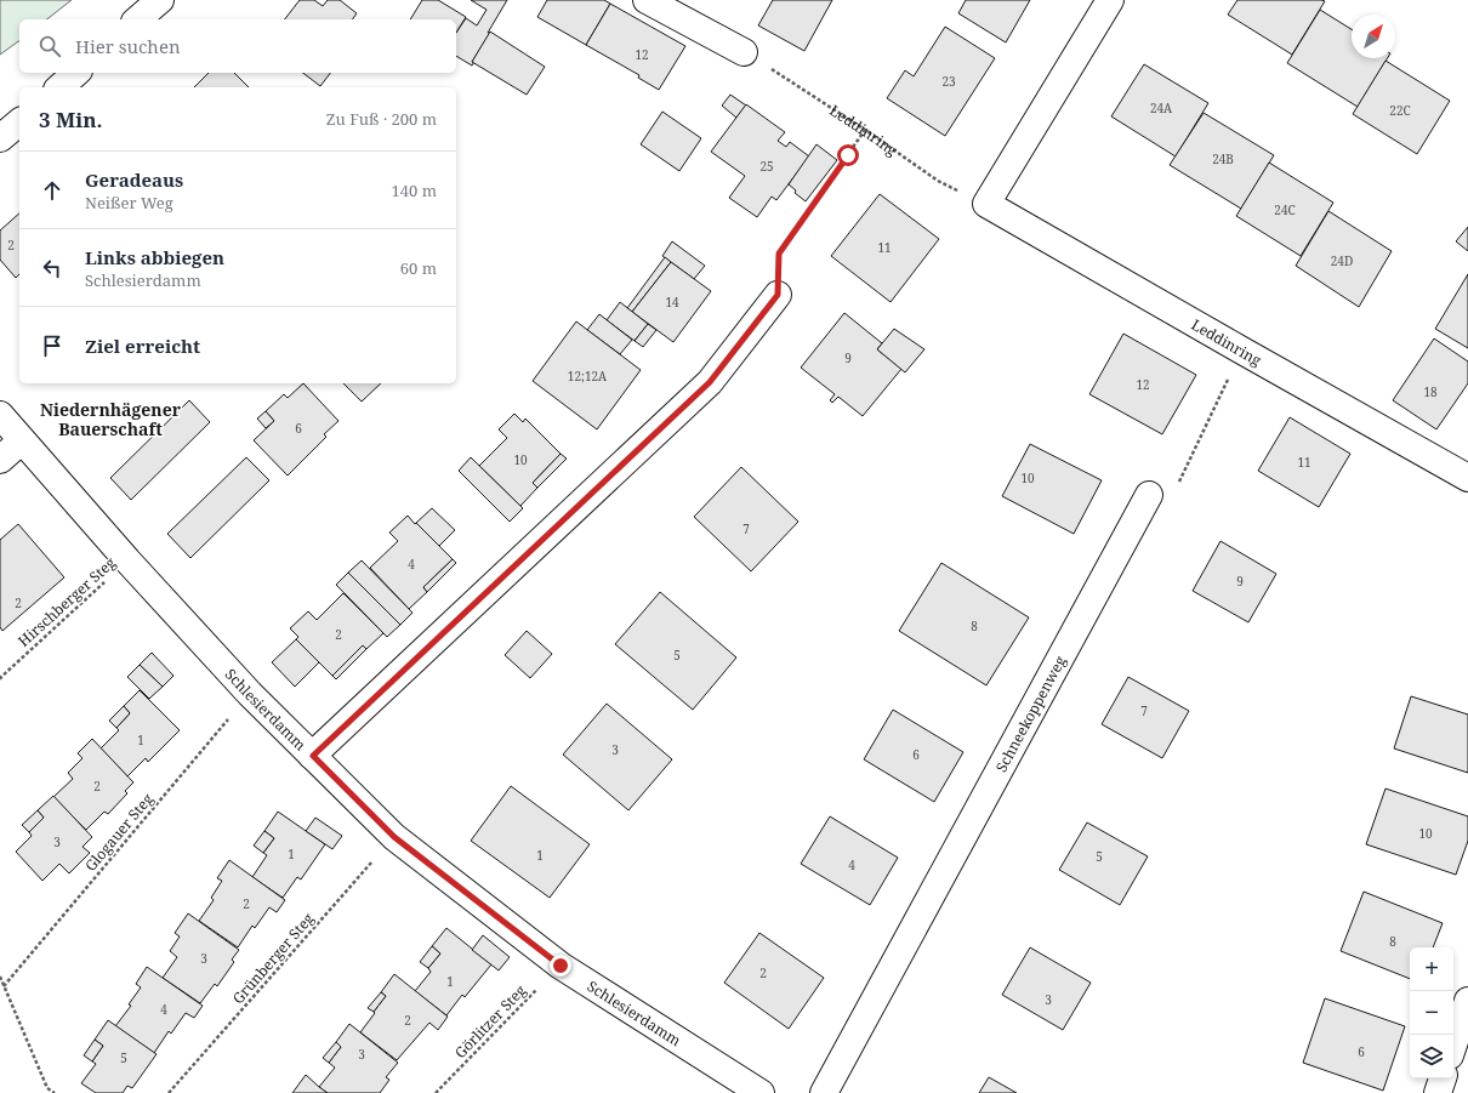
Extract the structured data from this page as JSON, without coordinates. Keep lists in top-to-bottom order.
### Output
{
  "streets": {
    "street": ["Leddinring", "Schlesierdamm", "Schneekoppenweg"],
    "path": [
      "Hirschberger Steg",
      "Glogauer Steg",
      "Grünberger Steg",
      "Görlitzer Steg"
    ]
  },
  "crossings": [
    ["Hirschberger Steg", "Schlesierdamm"],
    ["Schlesierdamm", "Glogauer Steg"],
    ["Schlesierdamm", "Grünberger Steg"],
    ["Schlesierdamm", "Görlitzer Steg"]
  ],
  "districts": ["Niedernhägener Bauerschaft"],
  "house_numbers": [
    "12",
    "23",
    "24A",
    "22C",
    "24B",
    "25",
    "24C",
    "2",
    "11",
    "24D",
    "14",
    "9",
    "12;12A",
    "12",
    "18",
    "6",
    "10",
    "11",
    "10",
    "7",
    "4",
    "9",
    "2",
    "8",
    "2",
    "5",
    "7",
    "1",
    "3",
    "6",
    "2",
    "10",
    "3",
    "1",
    "1",
    "5",
    "4",
    "2",
    "8",
    "3",
    "2",
    "1",
    "3",
    "4",
    "2",
    "6",
    "3",
    "5"
  ],
  "north": "top right",
  "page": {
    "search": "Hier suchen",
    "heading": ["3 Min.", "Zu Fuß · 200 m"],
    "list": [
      ["Geradeaus", "Neißer Weg", "140 m"],
      ["Links abbiegen", "Schlesierdamm", "60 m"],
      "Ziel erreicht"
    ],
    "map_buttons": ["+", "−"]
  }
}
